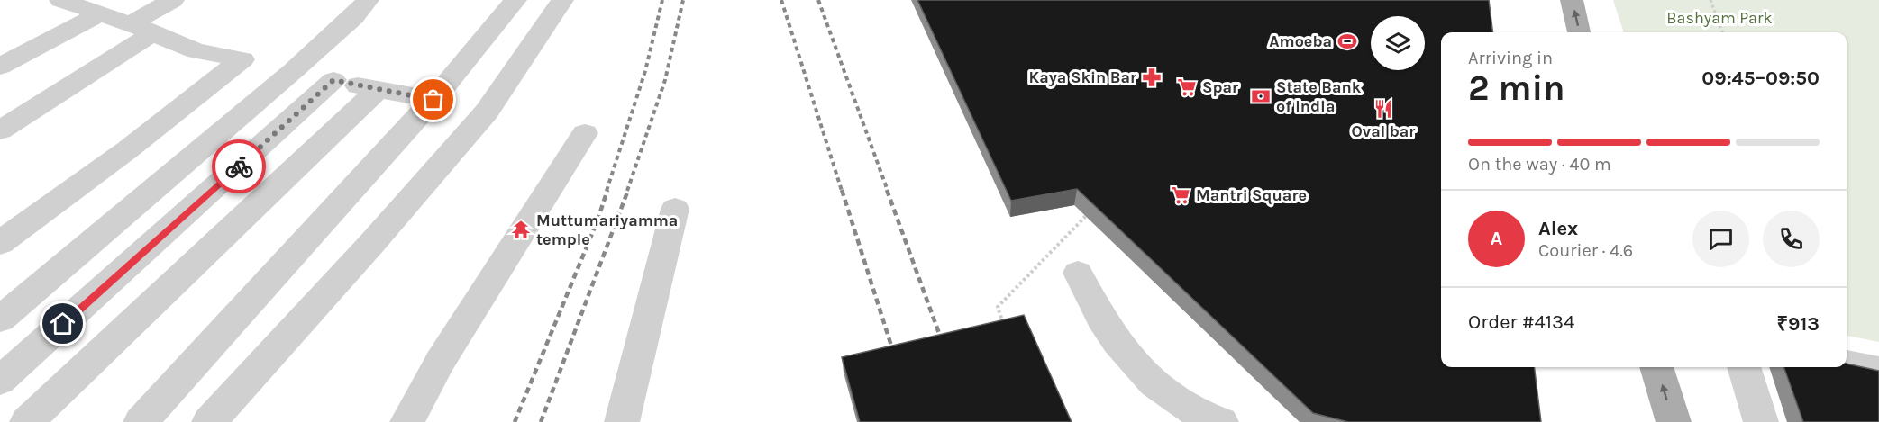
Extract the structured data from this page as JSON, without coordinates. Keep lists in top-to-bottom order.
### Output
{
  "parks": ["Bashyam Park"],
  "places": {
    "sports": ["Amoeba"],
    "pharmacy": ["Kaya Skin Bar"],
    "supermarket": ["Spar", "Mantri Square"],
    "bank": ["State Bank of India"],
    "restaurant": ["Oval bar"],
    "temple": ["Muttumariyamma temple"]
  },
  "page": {
    "heading": ["2 min", "Arriving in", "09:45–09:50"],
    "panel": [
      "Alex",
      "Courier · 4.6",
      "Order #4134",
      "₹913"
    ],
    "bar": "On the way · 40 m",
    "round": "A"
  }
}
